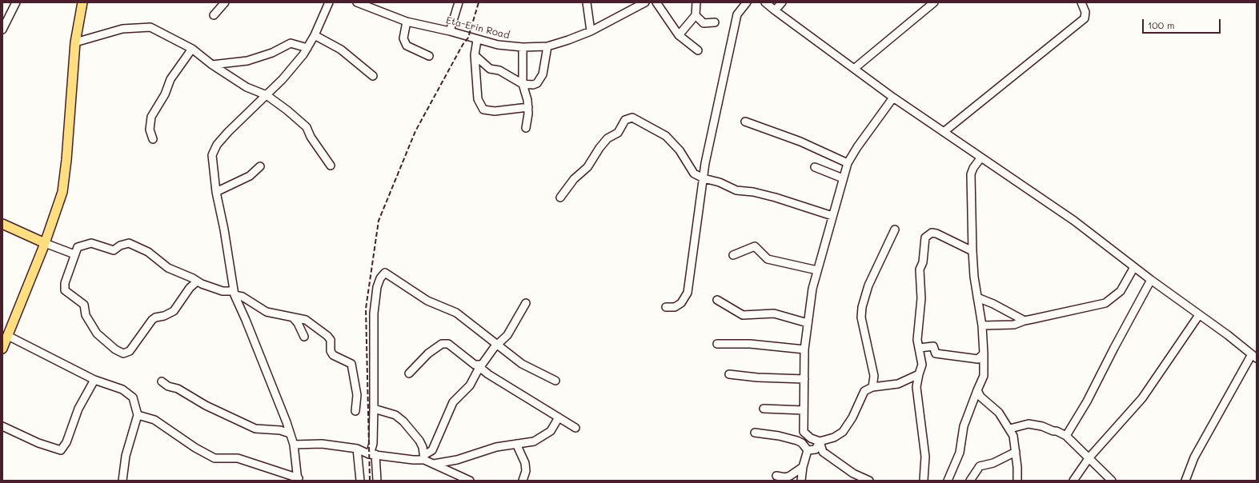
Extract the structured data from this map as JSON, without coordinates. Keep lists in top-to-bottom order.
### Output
{
  "streets": {
    "street": ["Eta-Erin Road"]
  },
  "scale_bar": "100 m"
}
